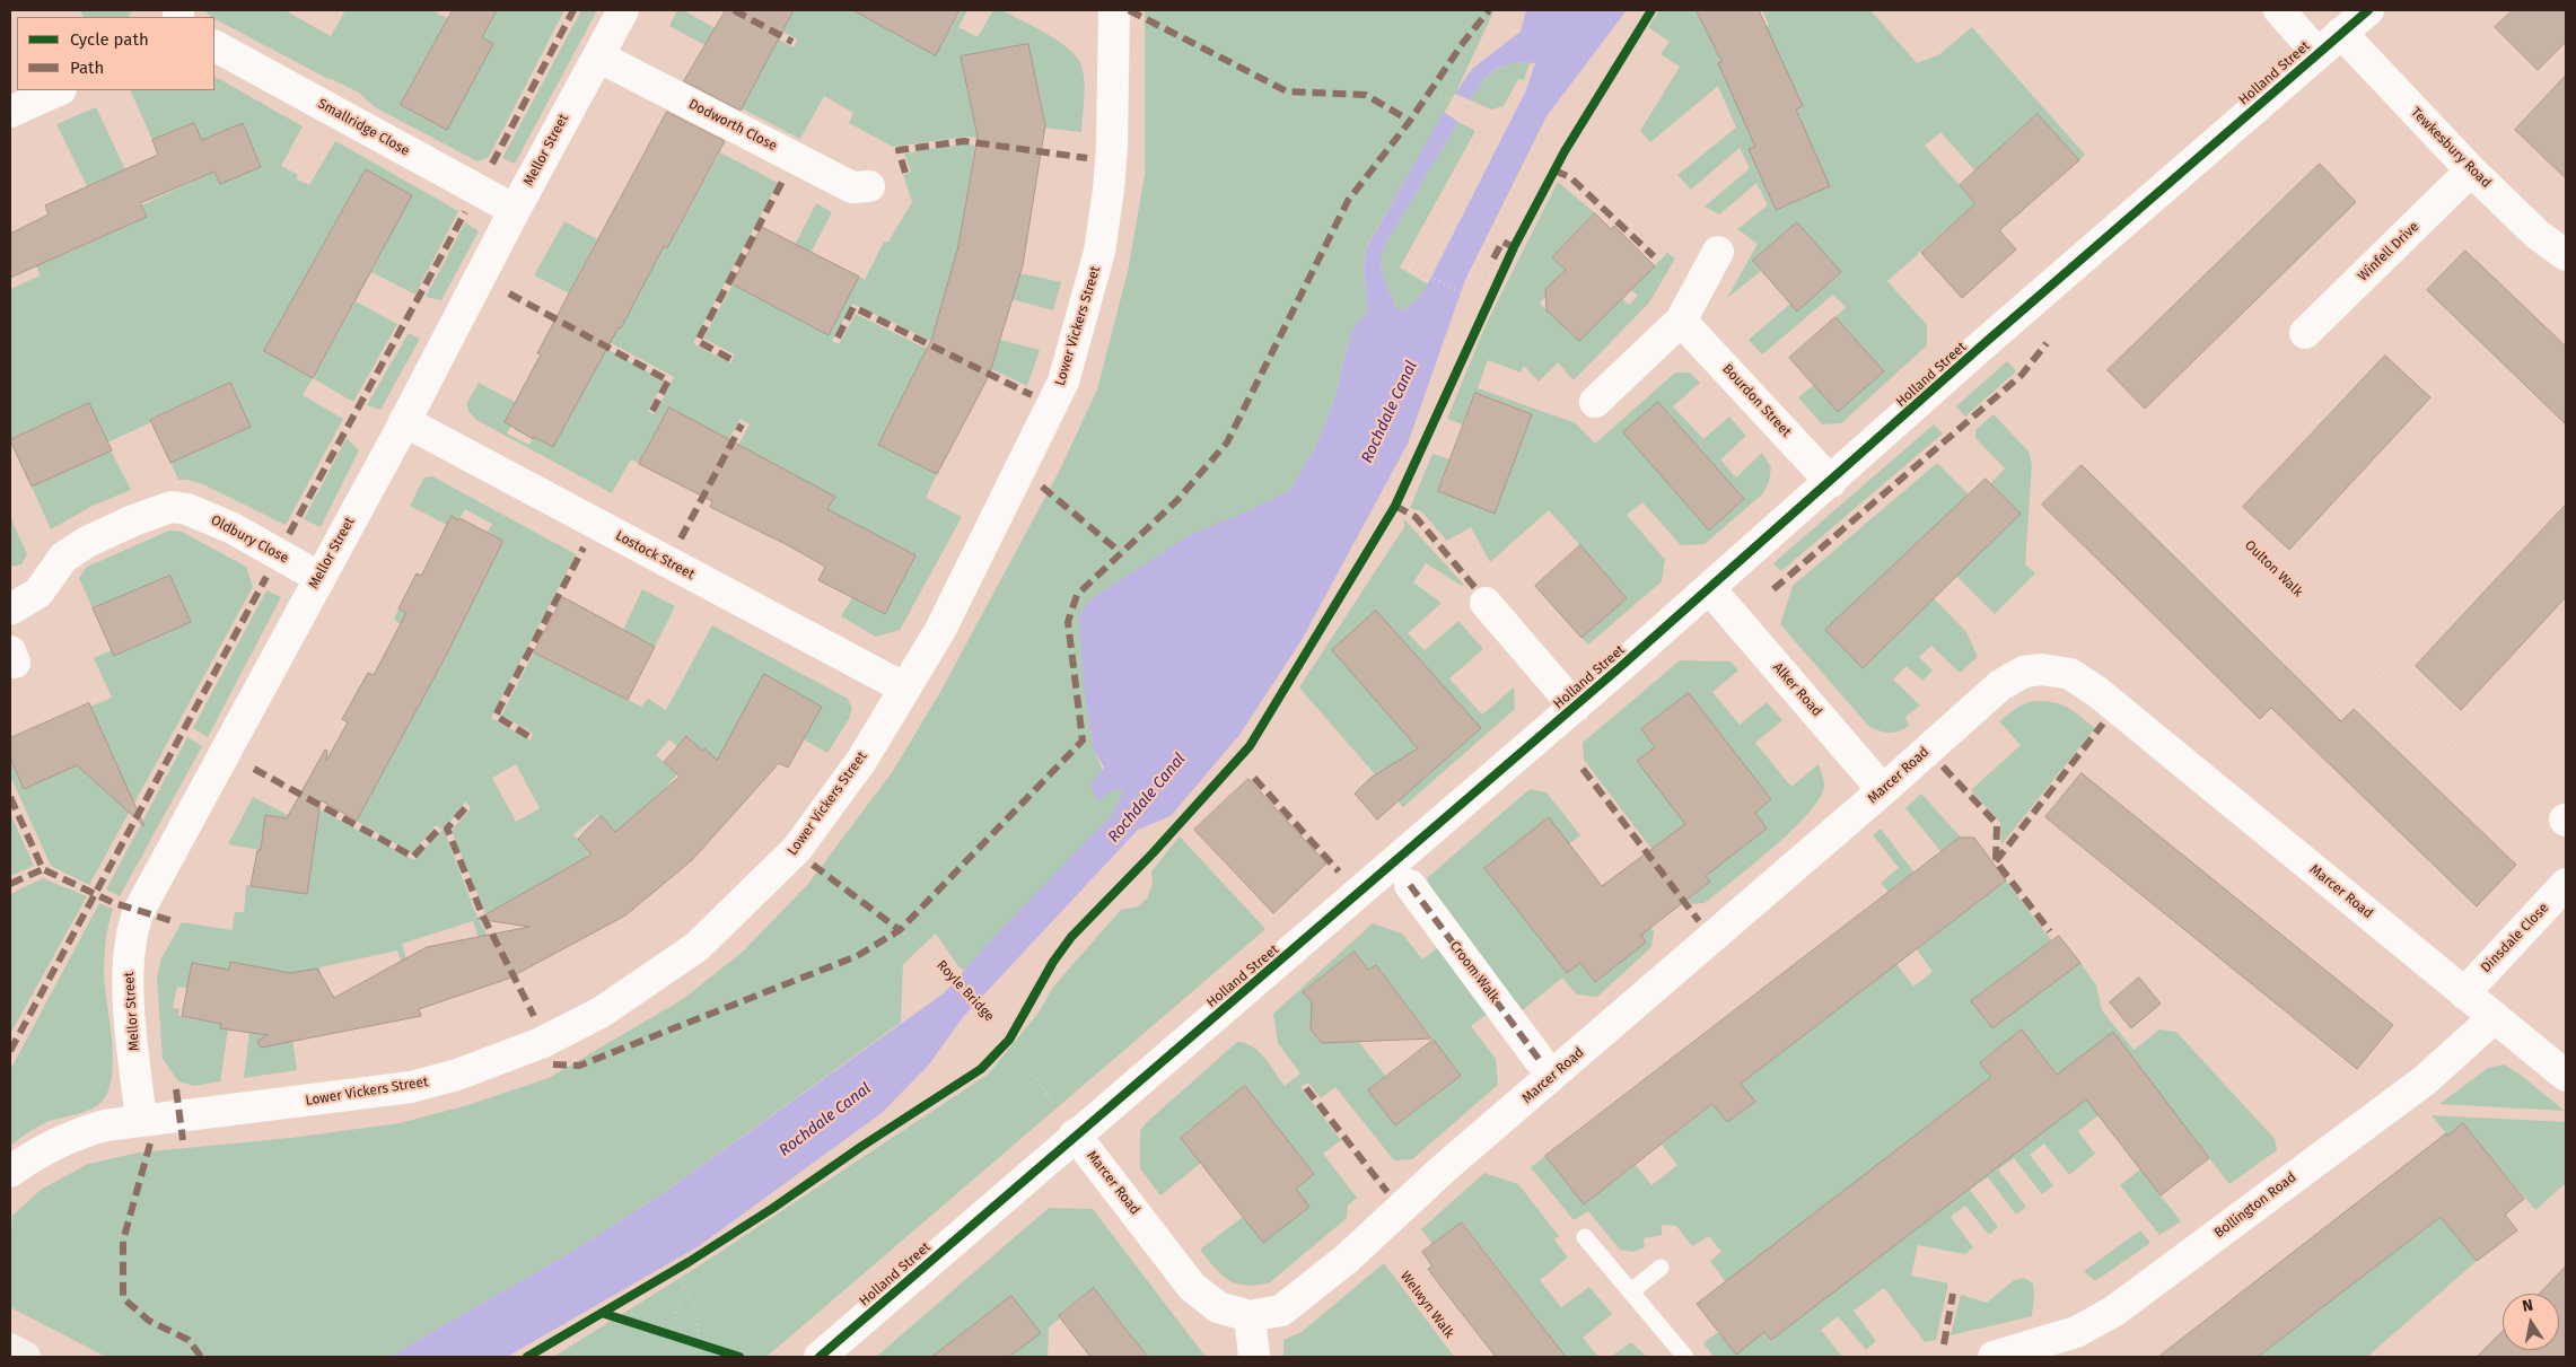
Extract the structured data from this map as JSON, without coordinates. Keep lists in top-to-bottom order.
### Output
{
  "streets": {
    "street": [
      "Holland Street",
      "Dodworth Close",
      "Smallridge Close",
      "Tewkesbury Road",
      "Mellor Street",
      "Winfell Drive",
      "Lower Vickers Street",
      "Bourdon Street",
      "Oldbury Close",
      "Lostock Street",
      "Alker Road",
      "Marcer Road",
      "Dinsdale Close",
      "Croom Walk",
      "Bollington Road"
    ],
    "path": ["Oulton Walk", "Royle Bridge", "Welwyn Walk"]
  },
  "crossings": [
    ["Holland Street", "Tewkesbury Road"],
    ["Holland Street", "Bourdon Street"],
    ["Holland Street", "Oulton Walk"],
    ["Holland Street", "Alker Road"],
    ["Holland Street", "Marcer Road"],
    ["Holland Street", "Royle Bridge"],
    ["Dodworth Close", "Mellor Street"],
    ["Smallridge Close", "Mellor Street"],
    ["Tewkesbury Road", "Winfell Drive"],
    ["Mellor Street", "Lower Vickers Street"],
    ["Mellor Street", "Oldbury Close"],
    ["Mellor Street", "Lostock Street"],
    ["Lower Vickers Street", "Lostock Street"],
    ["Alker Road", "Marcer Road"],
    ["Marcer Road", "Dinsdale Close"],
    ["Marcer Road", "Royle Bridge"],
    ["Marcer Road", "Bollington Road"]
  ],
  "water": ["Rochdale Canal"],
  "legend": ["Cycle path", "Path"],
  "north": "top"
}
